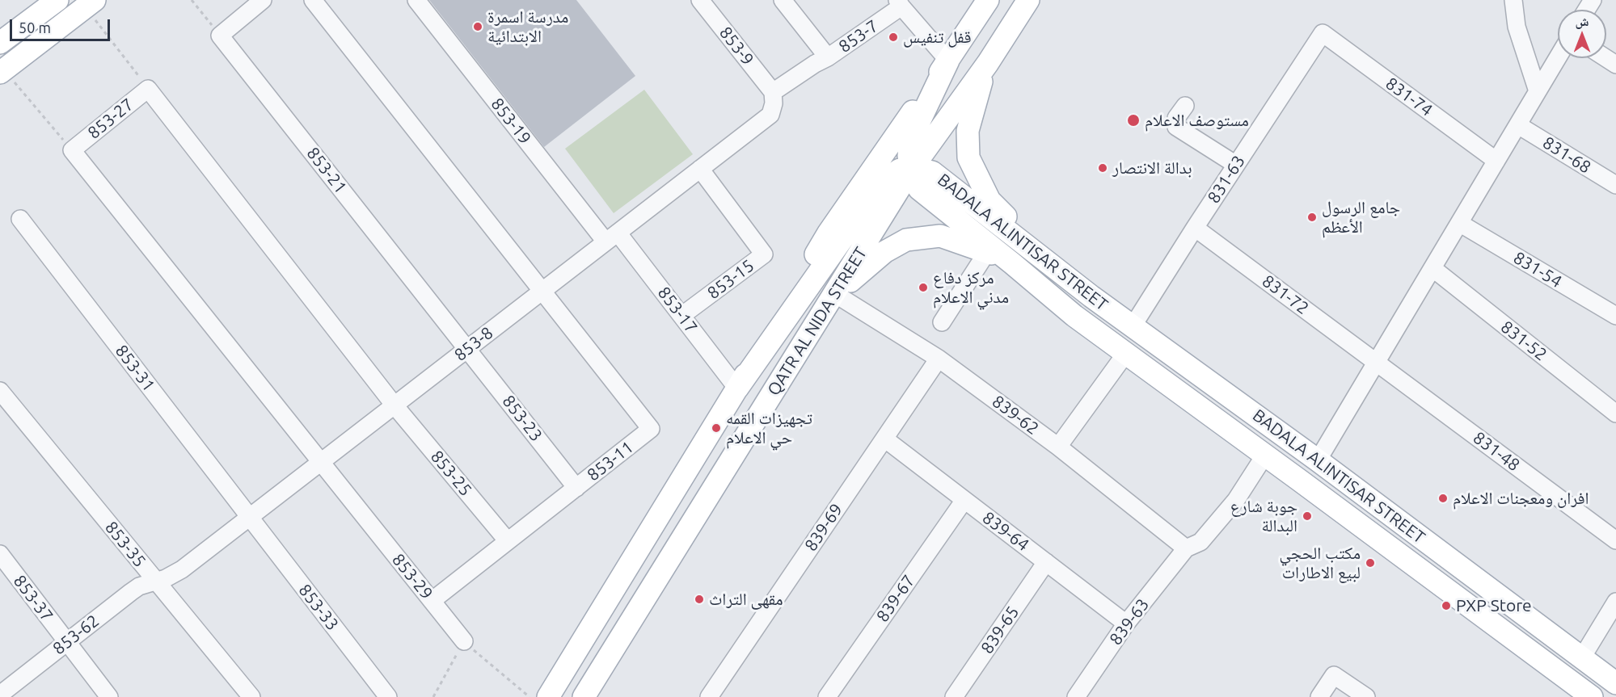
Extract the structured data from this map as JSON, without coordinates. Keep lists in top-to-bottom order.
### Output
{
  "streets": {
    "main road": ["BADALA ALINTISAR STREET", "QATR AL NIDA STREET"],
    "street": [
      "853-7",
      "853-9",
      "831-74",
      "853-27",
      "853-19",
      "831-68",
      "853-21",
      "831-63",
      "831-54",
      "853-15",
      "831-72",
      "853-17",
      "831-52",
      "853-8",
      "853-31",
      "839-62",
      "853-23",
      "831-48",
      "853-11",
      "853-25",
      "839-69",
      "839-64",
      "853-35",
      "853-29",
      "853-37",
      "839-67",
      "853-33",
      "839-63",
      "839-65",
      "853-62"
    ]
  },
  "crossings": [
    ["853-7", "QATR AL NIDA STREET"],
    ["853-9", "853-8"],
    ["831-74", "831-63"],
    ["853-27", "853-8"],
    ["853-27", "853-25"],
    ["853-27", "853-29"],
    ["853-19", "853-17"],
    ["853-19", "853-8"],
    ["853-21", "853-8"],
    ["853-21", "853-23"],
    ["831-63", "BADALA ALINTISAR STREET"],
    ["831-63", "831-72"],
    ["BADALA ALINTISAR STREET", "QATR AL NIDA STREET"],
    ["BADALA ALINTISAR STREET", "839-63"],
    ["853-15", "853-17"],
    ["853-15", "853-8"],
    ["831-72", "831-48"],
    ["853-17", "QATR AL NIDA STREET"],
    ["853-17", "853-8"],
    ["QATR AL NIDA STREET", "839-62"],
    ["853-8", "853-31"],
    ["853-8", "853-23"],
    ["853-8", "853-11"],
    ["853-8", "853-25"],
    ["853-8", "853-35"],
    ["853-8", "853-29"],
    ["853-8", "853-33"],
    ["853-8", "853-62"],
    ["853-31", "853-33"],
    ["839-62", "839-69"],
    ["839-62", "839-63"],
    ["853-23", "853-11"],
    ["853-11", "853-25"],
    ["853-11", "853-29"],
    ["839-69", "839-64"],
    ["839-64", "839-67"],
    ["839-64", "839-63"],
    ["839-64", "839-65"],
    ["853-35", "853-62"],
    ["853-37", "853-62"]
  ],
  "places": [
    "مدرسة اسمرة الابتدائية",
    "قفل تنفيس",
    "مستوصف الاعلام",
    "بدالة الانتصار",
    "جامع الرسول الأعظم",
    "مركز دفاع مدني الاعلام",
    "تجهيزات القمه حي الاعلام",
    "افران ومعجنات الاعلام",
    "جوبة شارع البدالة",
    "مكتب الحجي لبيع الاطارات",
    "مقهى التراث",
    "PXP Store"
  ],
  "scale_bar": "50 m",
  "north": "top"
}
